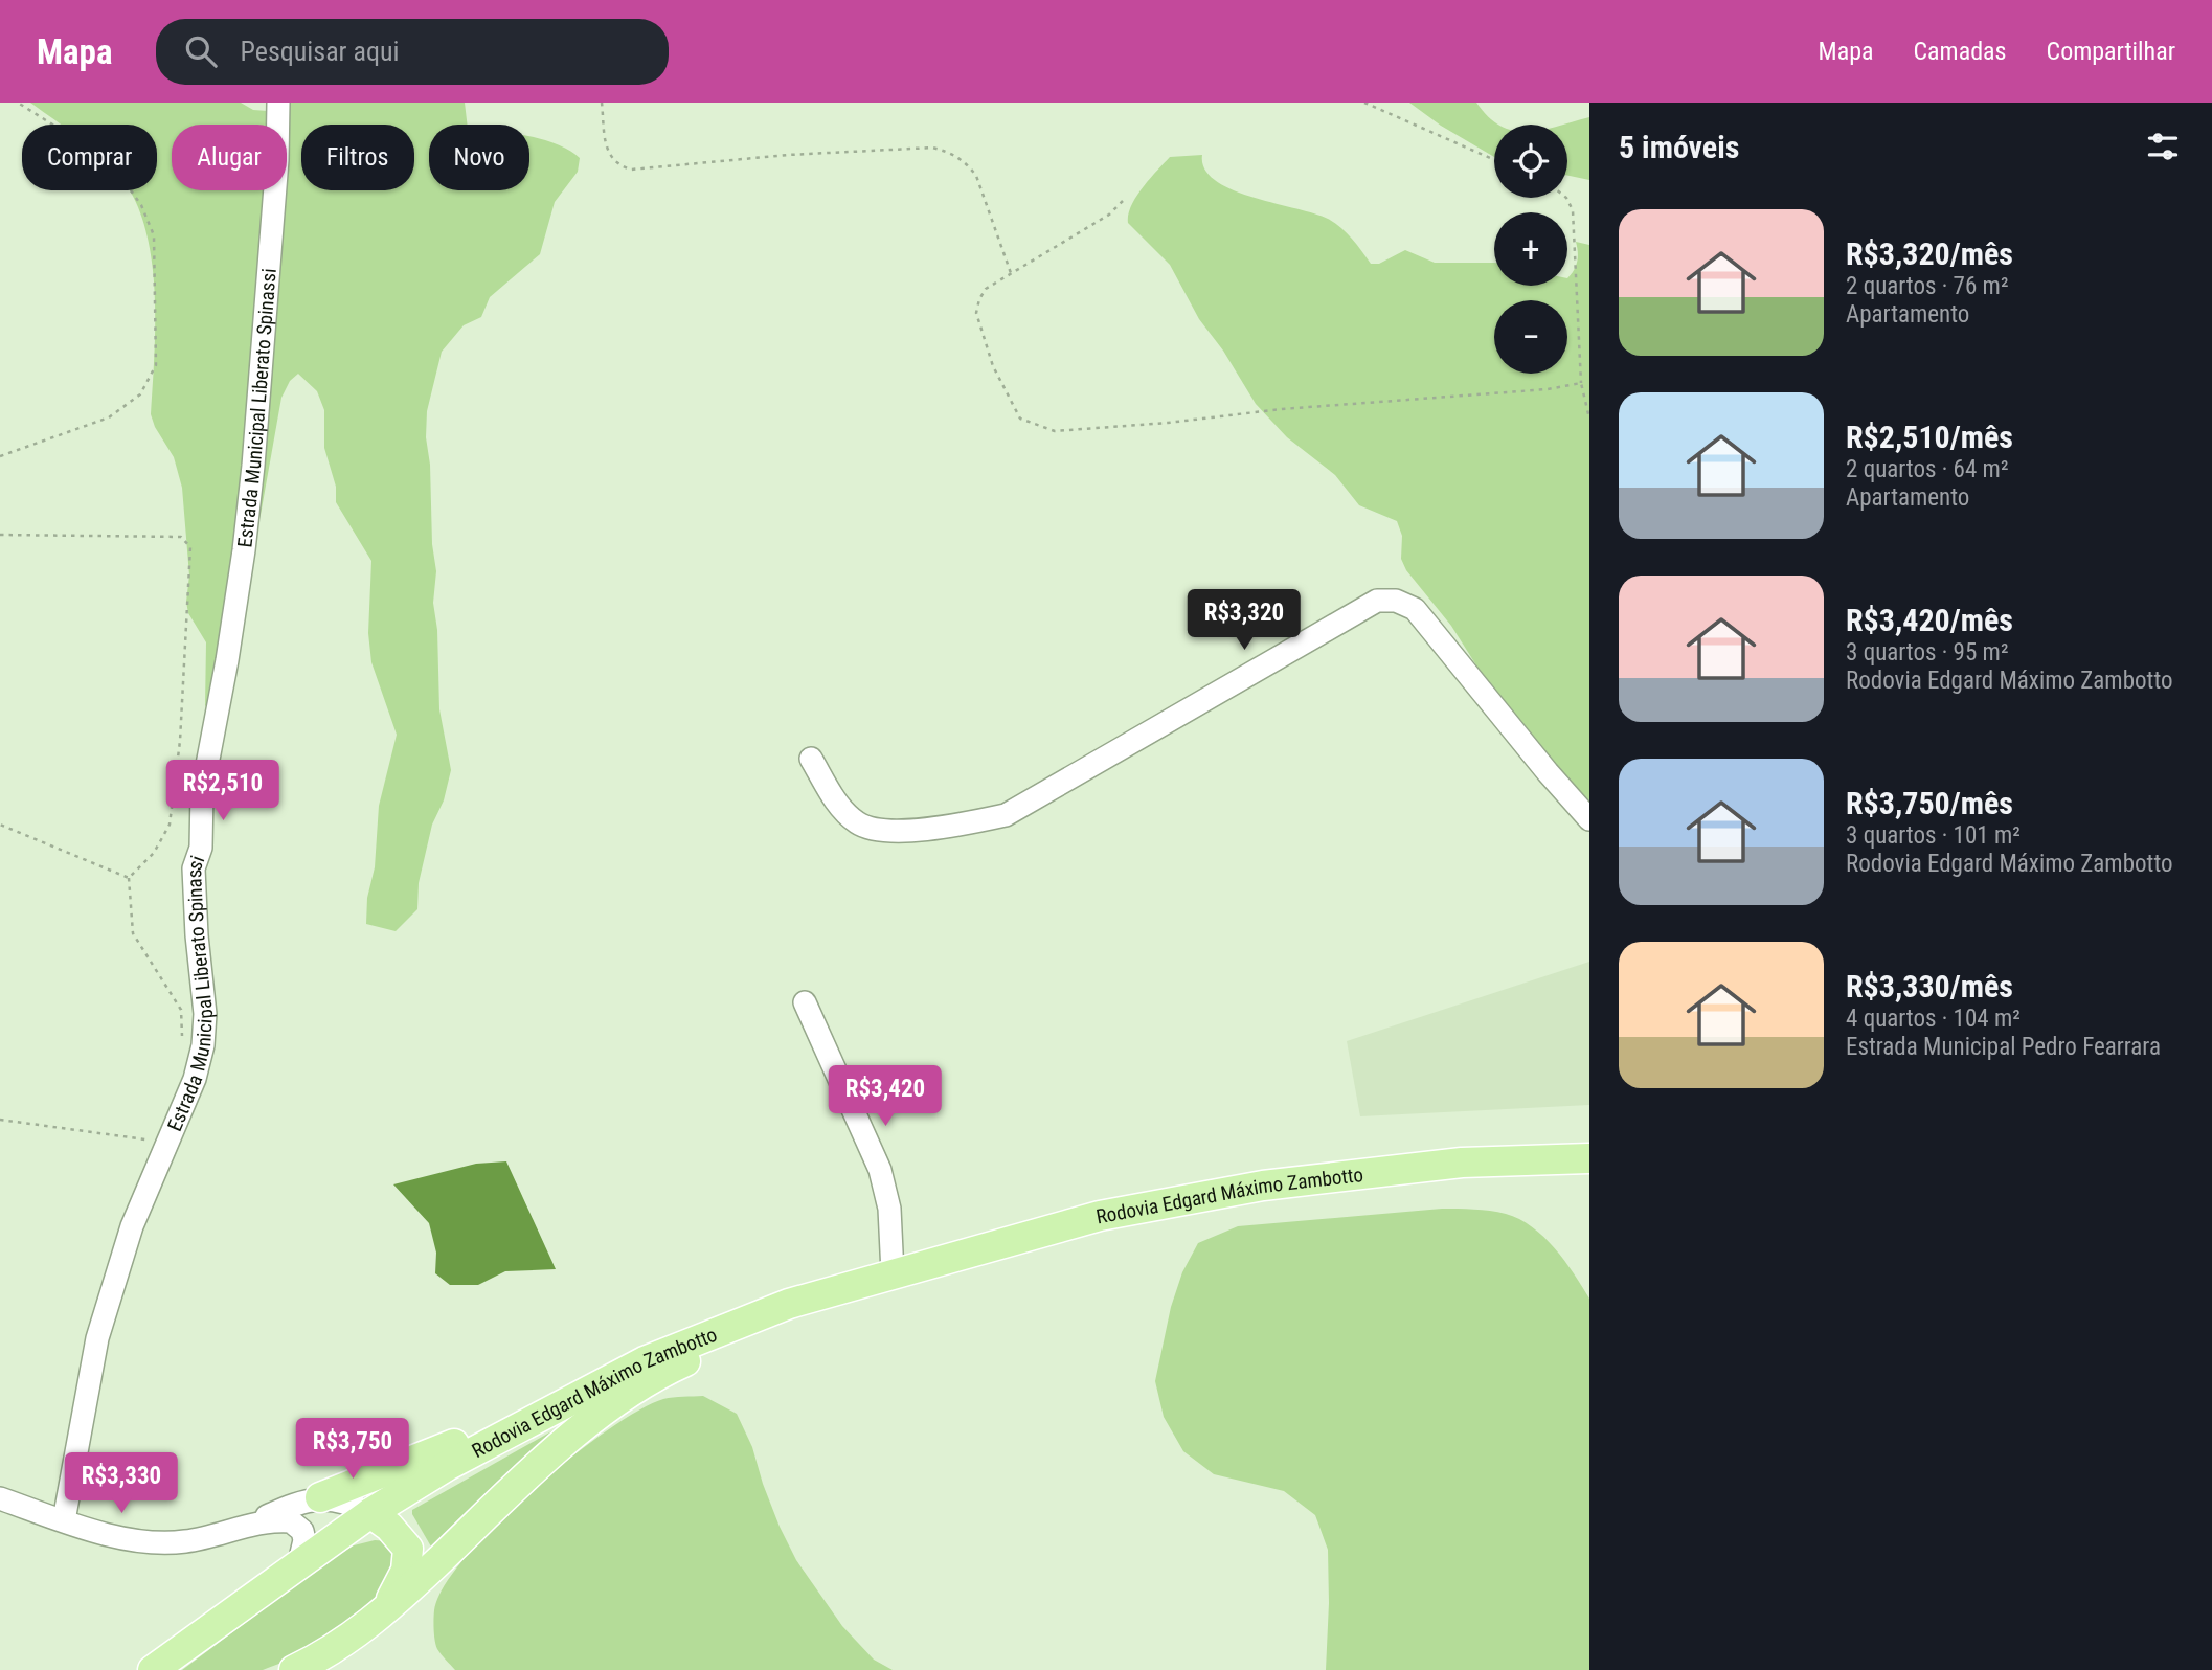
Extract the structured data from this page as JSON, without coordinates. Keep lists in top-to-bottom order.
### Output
{
  "streets": {
    "main road": ["Rodovia Edgard Máximo Zambotto"],
    "street": ["Estrada Municipal Liberato Spinassi"]
  },
  "page": {
    "header": "Mapa",
    "search": "Pesquisar aqui",
    "nav": ["Mapa", "Camadas", "Compartilhar"],
    "heading": "5 imóveis",
    "map_buttons": ["+", "−"],
    "chip": [
      "Comprar",
      "Alugar",
      "Filtros",
      "Novo"
    ],
    "list": [
      {
        "name": "R$3,320/mês",
        "note": "2 quartos · 76 m² · Apartamento"
      },
      {
        "name": "R$2,510/mês",
        "note": "2 quartos · 64 m² · Apartamento"
      },
      {
        "name": "R$3,420/mês",
        "note": "3 quartos · 95 m² · Rodovia Edgard Máximo Zambotto"
      },
      {
        "name": "R$3,750/mês",
        "note": "3 quartos · 101 m² · Rodovia Edgard Máximo Zambotto"
      },
      {
        "name": "R$3,330/mês",
        "note": "4 quartos · 104 m² · Estrada Municipal Pedro Fearrara"
      }
    ],
    "price": [
      "R$3,320",
      "R$2,510",
      "R$3,420",
      "R$3,750",
      "R$3,330"
    ]
  }
}
